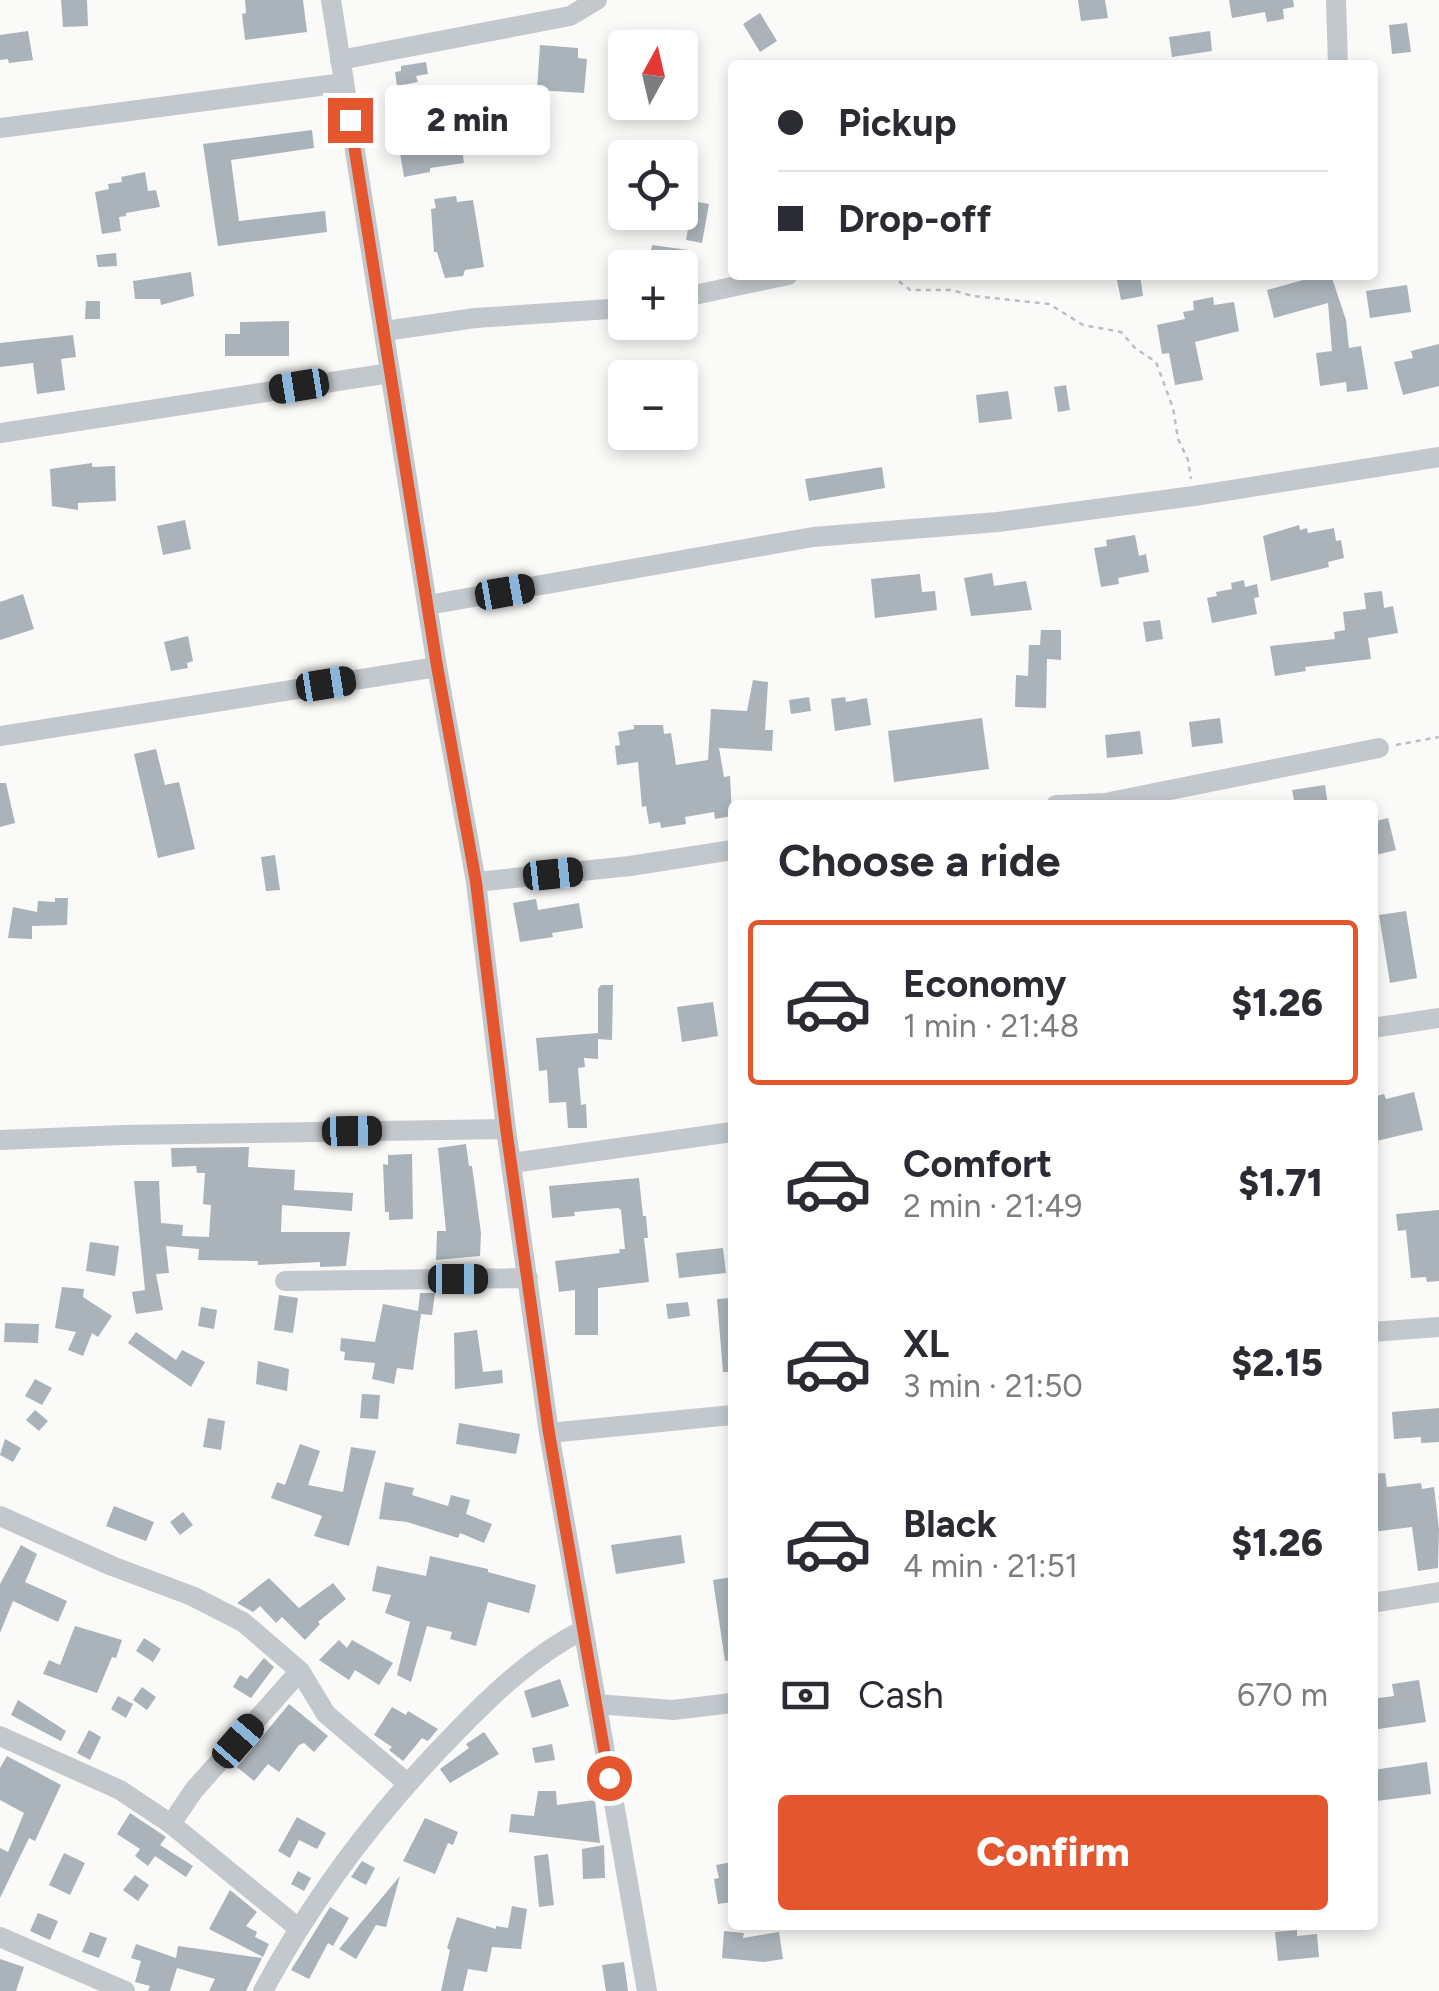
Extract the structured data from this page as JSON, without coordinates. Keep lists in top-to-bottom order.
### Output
{
  "north": "top",
  "page": {
    "map_buttons": ["+", "−"],
    "banner": ["Pickup", "Drop-off"],
    "bubble": "2 min",
    "heading": "Choose a ride",
    "list": [
      {
        "name": "Economy",
        "note": "1 min · 21:48",
        "value": "$1.26"
      },
      {
        "name": "Comfort",
        "note": "2 min · 21:49",
        "value": "$1.71"
      },
      {
        "name": "XL",
        "note": "3 min · 21:50",
        "value": "$2.15"
      },
      {
        "name": "Black",
        "note": "4 min · 21:51",
        "value": "$1.26"
      }
    ],
    "pay": ["Cash", "670 m"],
    "buttons": "Confirm"
  }
}
